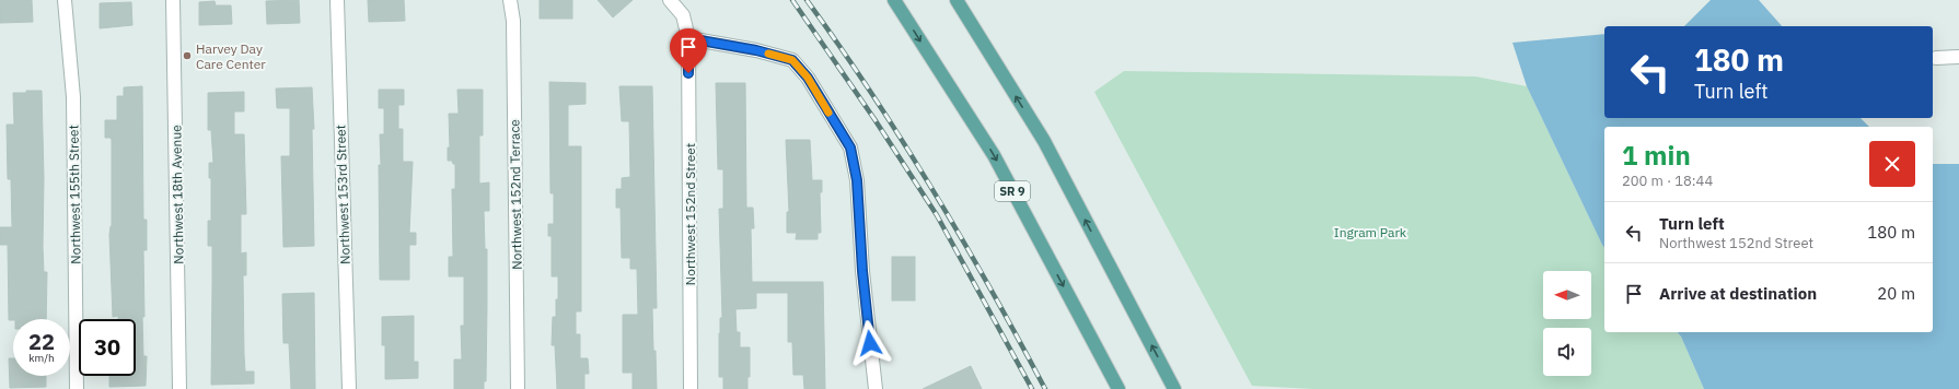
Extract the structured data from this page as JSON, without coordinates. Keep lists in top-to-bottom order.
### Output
{
  "streets": {
    "main road": ["SR 9"],
    "street": [
      "Northwest 155th Street",
      "Northwest 18th Avenue",
      "Northwest 153rd Street",
      "Northwest 152nd Terrace",
      "Northwest 152nd Street"
    ]
  },
  "parks": ["Ingram Park"],
  "places": ["Harvey Day Care Center"],
  "north": "left",
  "page": {
    "turn": ["180 m", "Turn left"],
    "heading": ["1 min", "200 m · 18:44"],
    "list": [
      {
        "name": "Turn left",
        "note": "Northwest 152nd Street",
        "value": "180 m"
      },
      {
        "name": "Arrive at destination",
        "value": "20 m"
      }
    ],
    "speed": "22 km/h",
    "limit": "30"
  }
}
